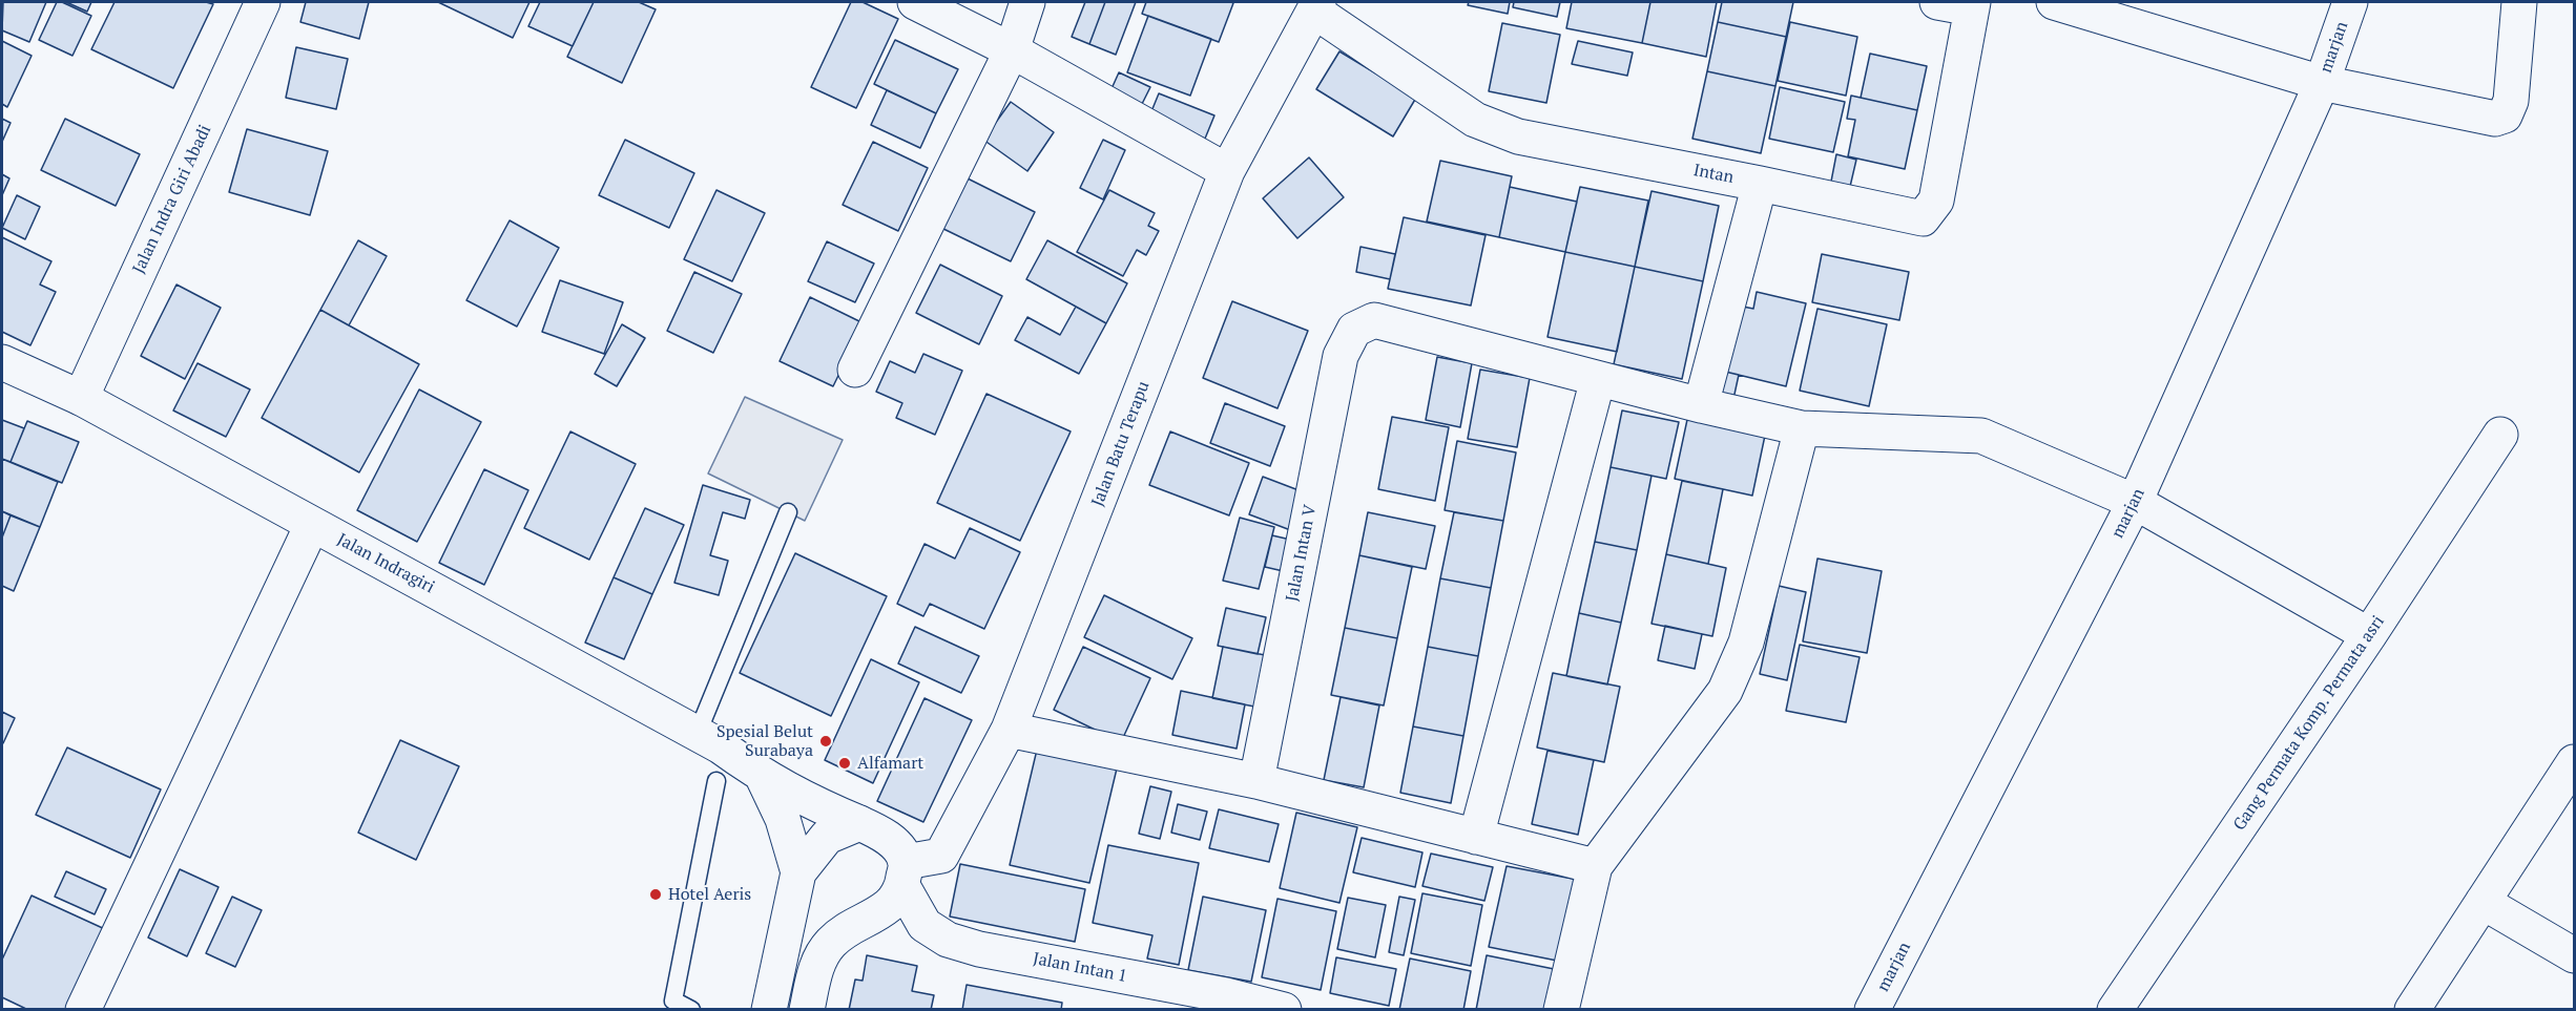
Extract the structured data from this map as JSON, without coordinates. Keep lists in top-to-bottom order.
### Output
{
  "streets": {
    "street": [
      "marjan",
      "Intan",
      "Jalan Indra Giri Abadi",
      "Jalan Batu Terapu",
      "Jalan Intan V",
      "Jalan Indragiri",
      "Gang Permata Komp. Permata asri",
      "Jalan Intan 1"
    ]
  },
  "crossings": [
    ["Intan", "Jalan Batu Terapu"],
    ["Jalan Indra Giri Abadi", "Jalan Indragiri"],
    ["Jalan Batu Terapu", "Jalan Intan 1"],
    ["Jalan Indragiri", "Jalan Intan 1"]
  ],
  "places": ["Spesial Belut Surabaya", "Alfamart", "Hotel Aeris"]
}
